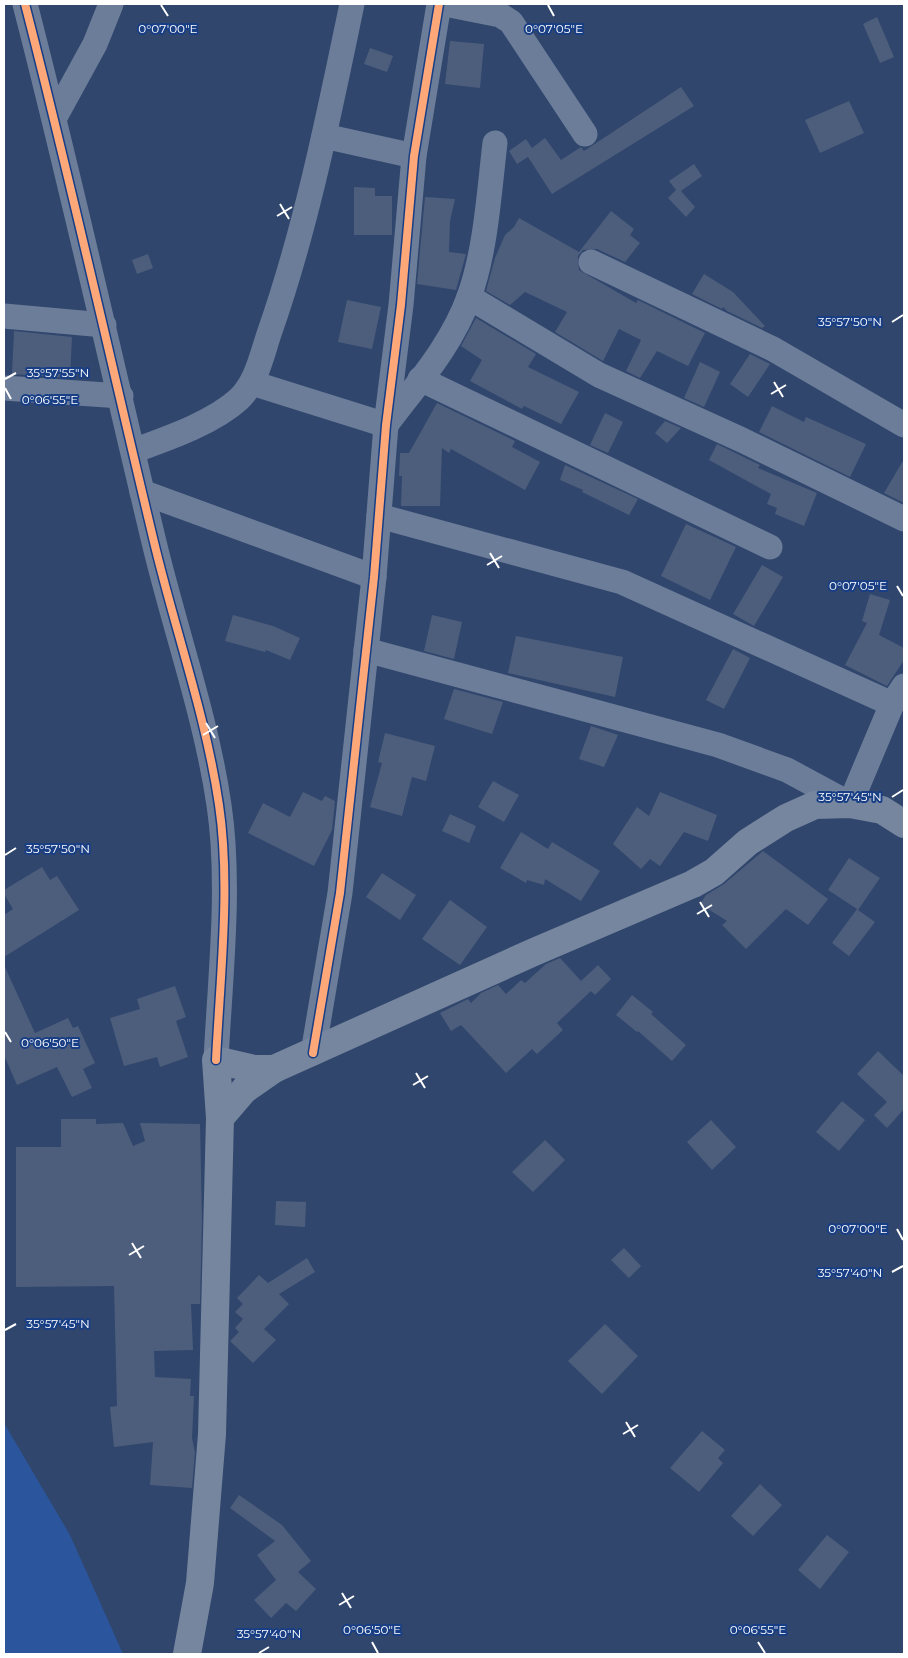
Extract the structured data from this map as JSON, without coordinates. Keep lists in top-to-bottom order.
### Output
{
  "coordinates": [
    "0°07'00\"E",
    "0°07'05\"E",
    "35°57'50\"N",
    "35°57'55\"N",
    "0°06'55\"E",
    "35°57'45\"N",
    "0°06'50\"E",
    "35°57'40\"N"
  ]
}
